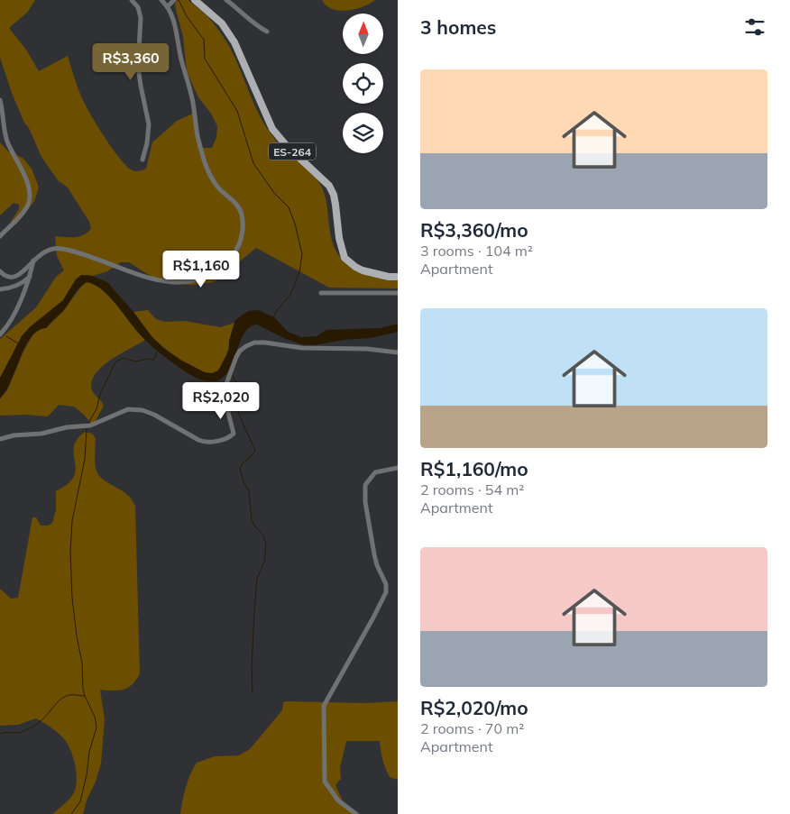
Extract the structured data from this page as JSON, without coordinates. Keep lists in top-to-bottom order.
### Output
{
  "streets": {
    "main road": ["ES-264"]
  },
  "north": "top",
  "page": {
    "heading": "3 homes",
    "price": ["R$3,360", "R$1,160", "R$2,020"],
    "list": [
      {
        "name": "R$3,360/mo",
        "note": "3 rooms · 104 m² · Apartment"
      },
      {
        "name": "R$1,160/mo",
        "note": "2 rooms · 54 m² · Apartment"
      },
      {
        "name": "R$2,020/mo",
        "note": "2 rooms · 70 m² · Apartment"
      }
    ]
  }
}
